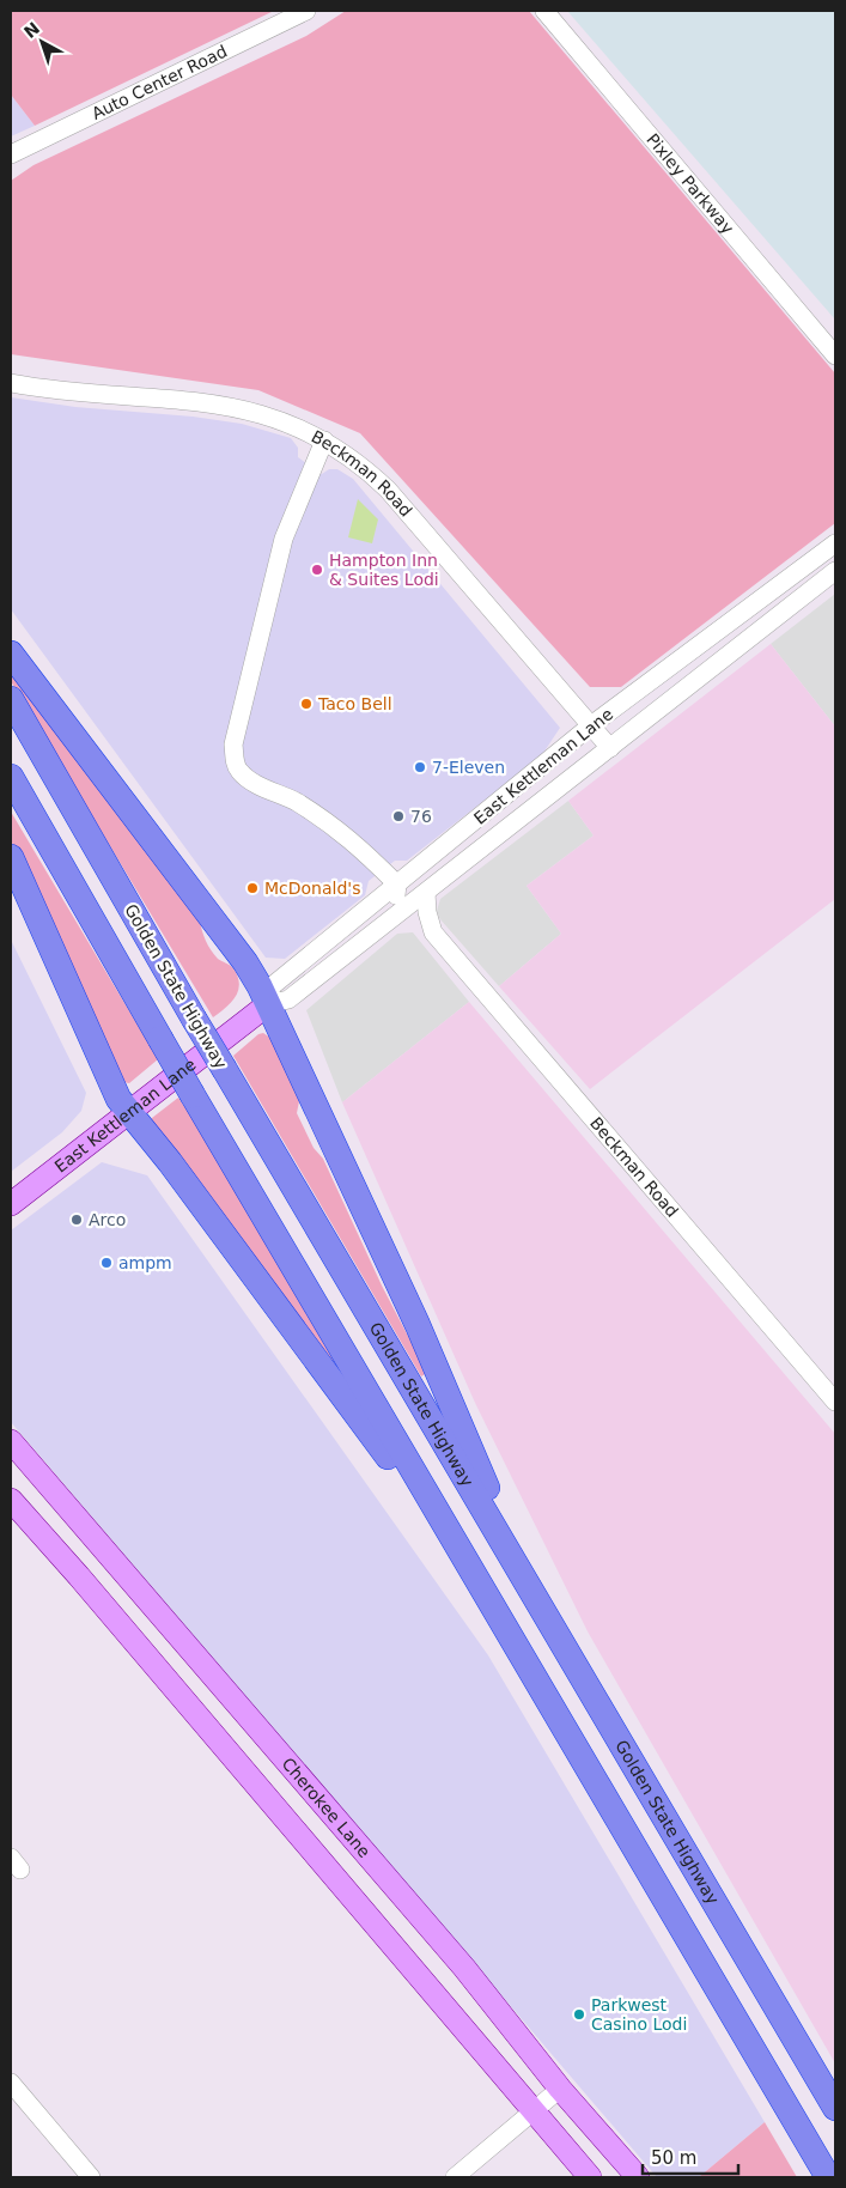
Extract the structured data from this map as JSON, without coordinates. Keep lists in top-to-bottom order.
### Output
{
  "streets": {
    "highway": ["Golden State Highway"],
    "main road": ["East Kettleman Lane", "Cherokee Lane"],
    "street": ["Auto Center Road", "Pixley Parkway", "Beckman Road"]
  },
  "crossings": [
    ["Beckman Road", "East Kettleman Lane"]
  ],
  "places": [
    "Hampton Inn & Suites Lodi",
    "Taco Bell",
    "7-Eleven",
    "76",
    "McDonald's",
    "Arco",
    "ampm",
    "Parkwest Casino Lodi"
  ],
  "scale_bar": "50 m",
  "north": "top left"
}
